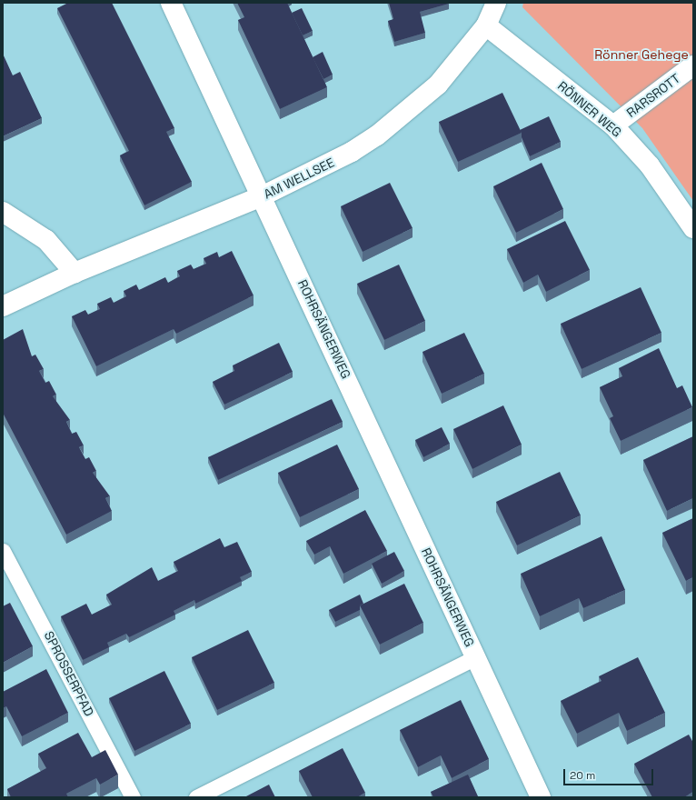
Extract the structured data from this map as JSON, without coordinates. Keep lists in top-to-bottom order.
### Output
{
  "streets": {
    "street": [
      "RARSROTT",
      "RÖNNER WEG",
      "AM WELLSEE",
      "ROHRSÄNGERWEG"
    ],
    "lane": ["SPROSSERPFAD"]
  },
  "crossings": [
    ["RARSROTT", "RÖNNER WEG"],
    ["RÖNNER WEG", "AM WELLSEE"],
    ["AM WELLSEE", "ROHRSÄNGERWEG"]
  ],
  "parks": ["Rönner Gehege"],
  "scale_bar": "20 m"
}
